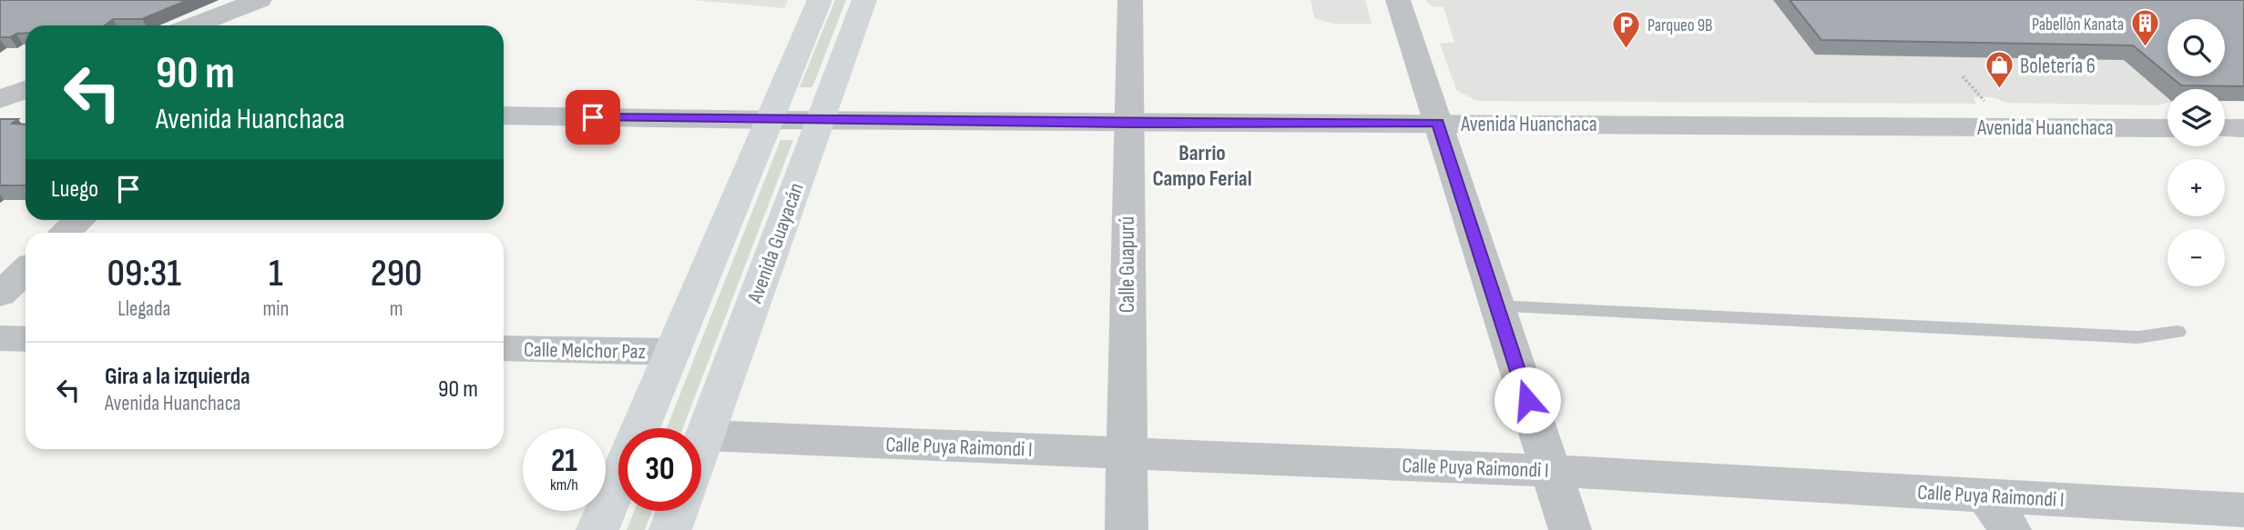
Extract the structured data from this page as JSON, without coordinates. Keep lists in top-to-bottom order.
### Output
{
  "streets": {
    "main road": ["Avenida Guayacán"],
    "street": [
      "Avenida Huanchaca",
      "Calle Guapurú",
      "Calle Melchor Paz",
      "Calle Puya Raimondi I"
    ]
  },
  "crossings": [
    ["Avenida Huanchaca", "Avenida Guayacán"],
    ["Avenida Huanchaca", "Calle Guapurú"],
    ["Avenida Guayacán", "Calle Puya Raimondi I"],
    ["Calle Guapurú", "Calle Puya Raimondi I"]
  ],
  "districts": ["Barrio Campo Ferial"],
  "places": {
    "building": ["Pabellón Kanata"],
    "parking": ["Parqueo 9B"],
    "shop": ["Boletería 6"]
  },
  "page": {
    "map_buttons": ["+", "−"],
    "turn": ["90 m", "Avenida Huanchaca"],
    "then": "Luego",
    "eta": [
      "09:31",
      "Llegada",
      "1",
      "min",
      "290",
      "m"
    ],
    "list": [
      {
        "name": "Gira a la izquierda",
        "note": "Avenida Huanchaca",
        "value": "90 m"
      }
    ],
    "speed": "21 km/h",
    "limit": "30"
  }
}
